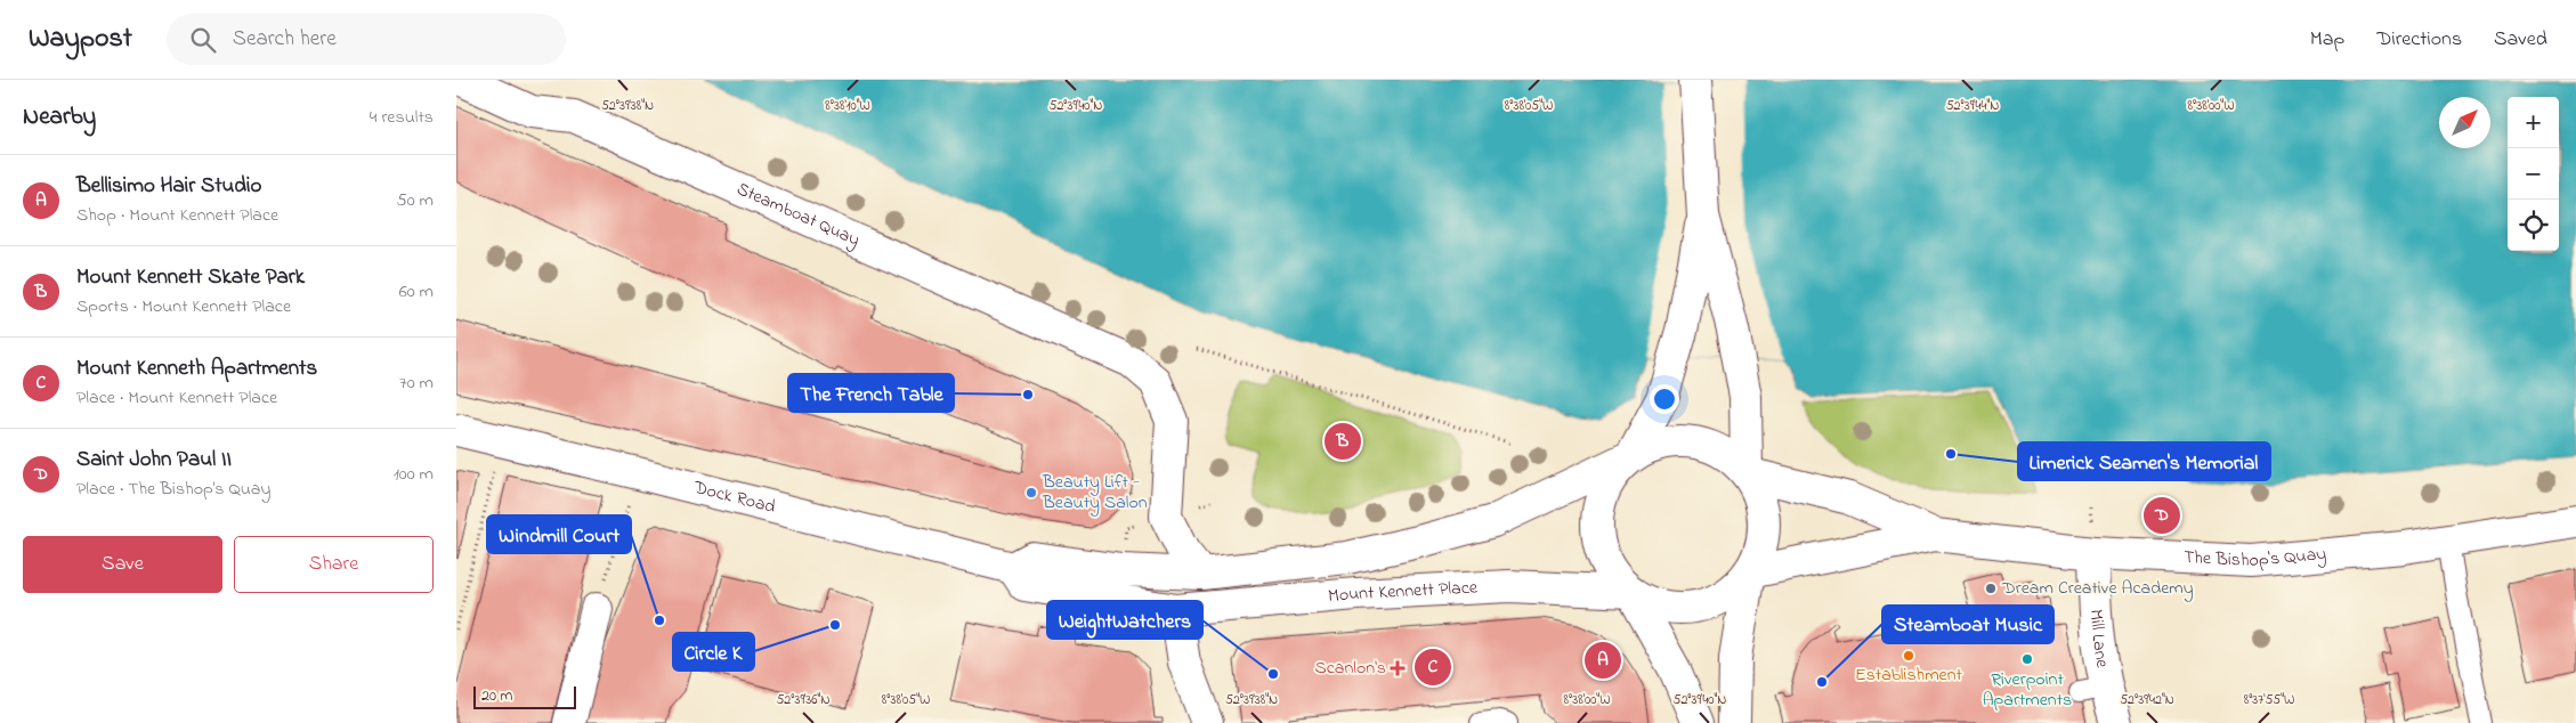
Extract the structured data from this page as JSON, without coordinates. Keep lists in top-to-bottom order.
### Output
{
  "streets": {
    "main road": [
      "Steamboat Quay",
      "Dock Road",
      "The Bishop's Quay",
      "Mount Kennett Place",
      "Mill Lane"
    ]
  },
  "crossings": [
    ["Steamboat Quay", "Mount Kennett Place"],
    ["Dock Road", "Mount Kennett Place"],
    ["The Bishop's Quay", "Mount Kennett Place"],
    ["The Bishop's Quay", "Mill Lane"]
  ],
  "places": {
    "other": [
      "The French Table",
      "Limerick Seamen's Memorial",
      "Beauty Lift - Beauty Salon",
      "Dream Creative Academy",
      "Windmill Court",
      "Circle K",
      "Establishment",
      "Riverpoint Apartments",
      "WeightWatchers",
      "Steamboat Music"
    ],
    "health": ["Scanlon's"]
  },
  "scale_bar": "20 m",
  "north": "top right",
  "page": {
    "header": "Waypost",
    "search": "Search here",
    "nav": ["Map", "Directions", "Saved"],
    "heading": ["Nearby", "4 results"],
    "map_buttons": ["+", "−"],
    "list": [
      {
        "mark": "A",
        "name": "Bellisimo Hair Studio",
        "note": "Shop · Mount Kennett Place",
        "value": "50 m"
      },
      {
        "mark": "B",
        "name": "Mount Kennett Skate Park",
        "note": "Sports · Mount Kennett Place",
        "value": "60 m"
      },
      {
        "mark": "C",
        "name": "Mount Kenneth Apartments",
        "note": "Place · Mount Kennett Place",
        "value": "70 m"
      },
      {
        "mark": "D",
        "name": "Saint John Paul II",
        "note": "Place · The Bishop's Quay",
        "value": "100 m"
      }
    ],
    "pins": [
      "B",
      "D",
      "A",
      "C"
    ],
    "buttons": ["Save", "Share"],
    "scale": "20 m"
  },
  "coordinates": [
    "52°39'38\"N",
    "8°38'10\"W",
    "52°39'40\"N",
    "8°38'05\"W",
    "52°39'44\"N",
    "8°38'00\"W",
    "52°39'36\"N",
    "52°39'42\"N",
    "8°37'55\"W"
  ]
}
